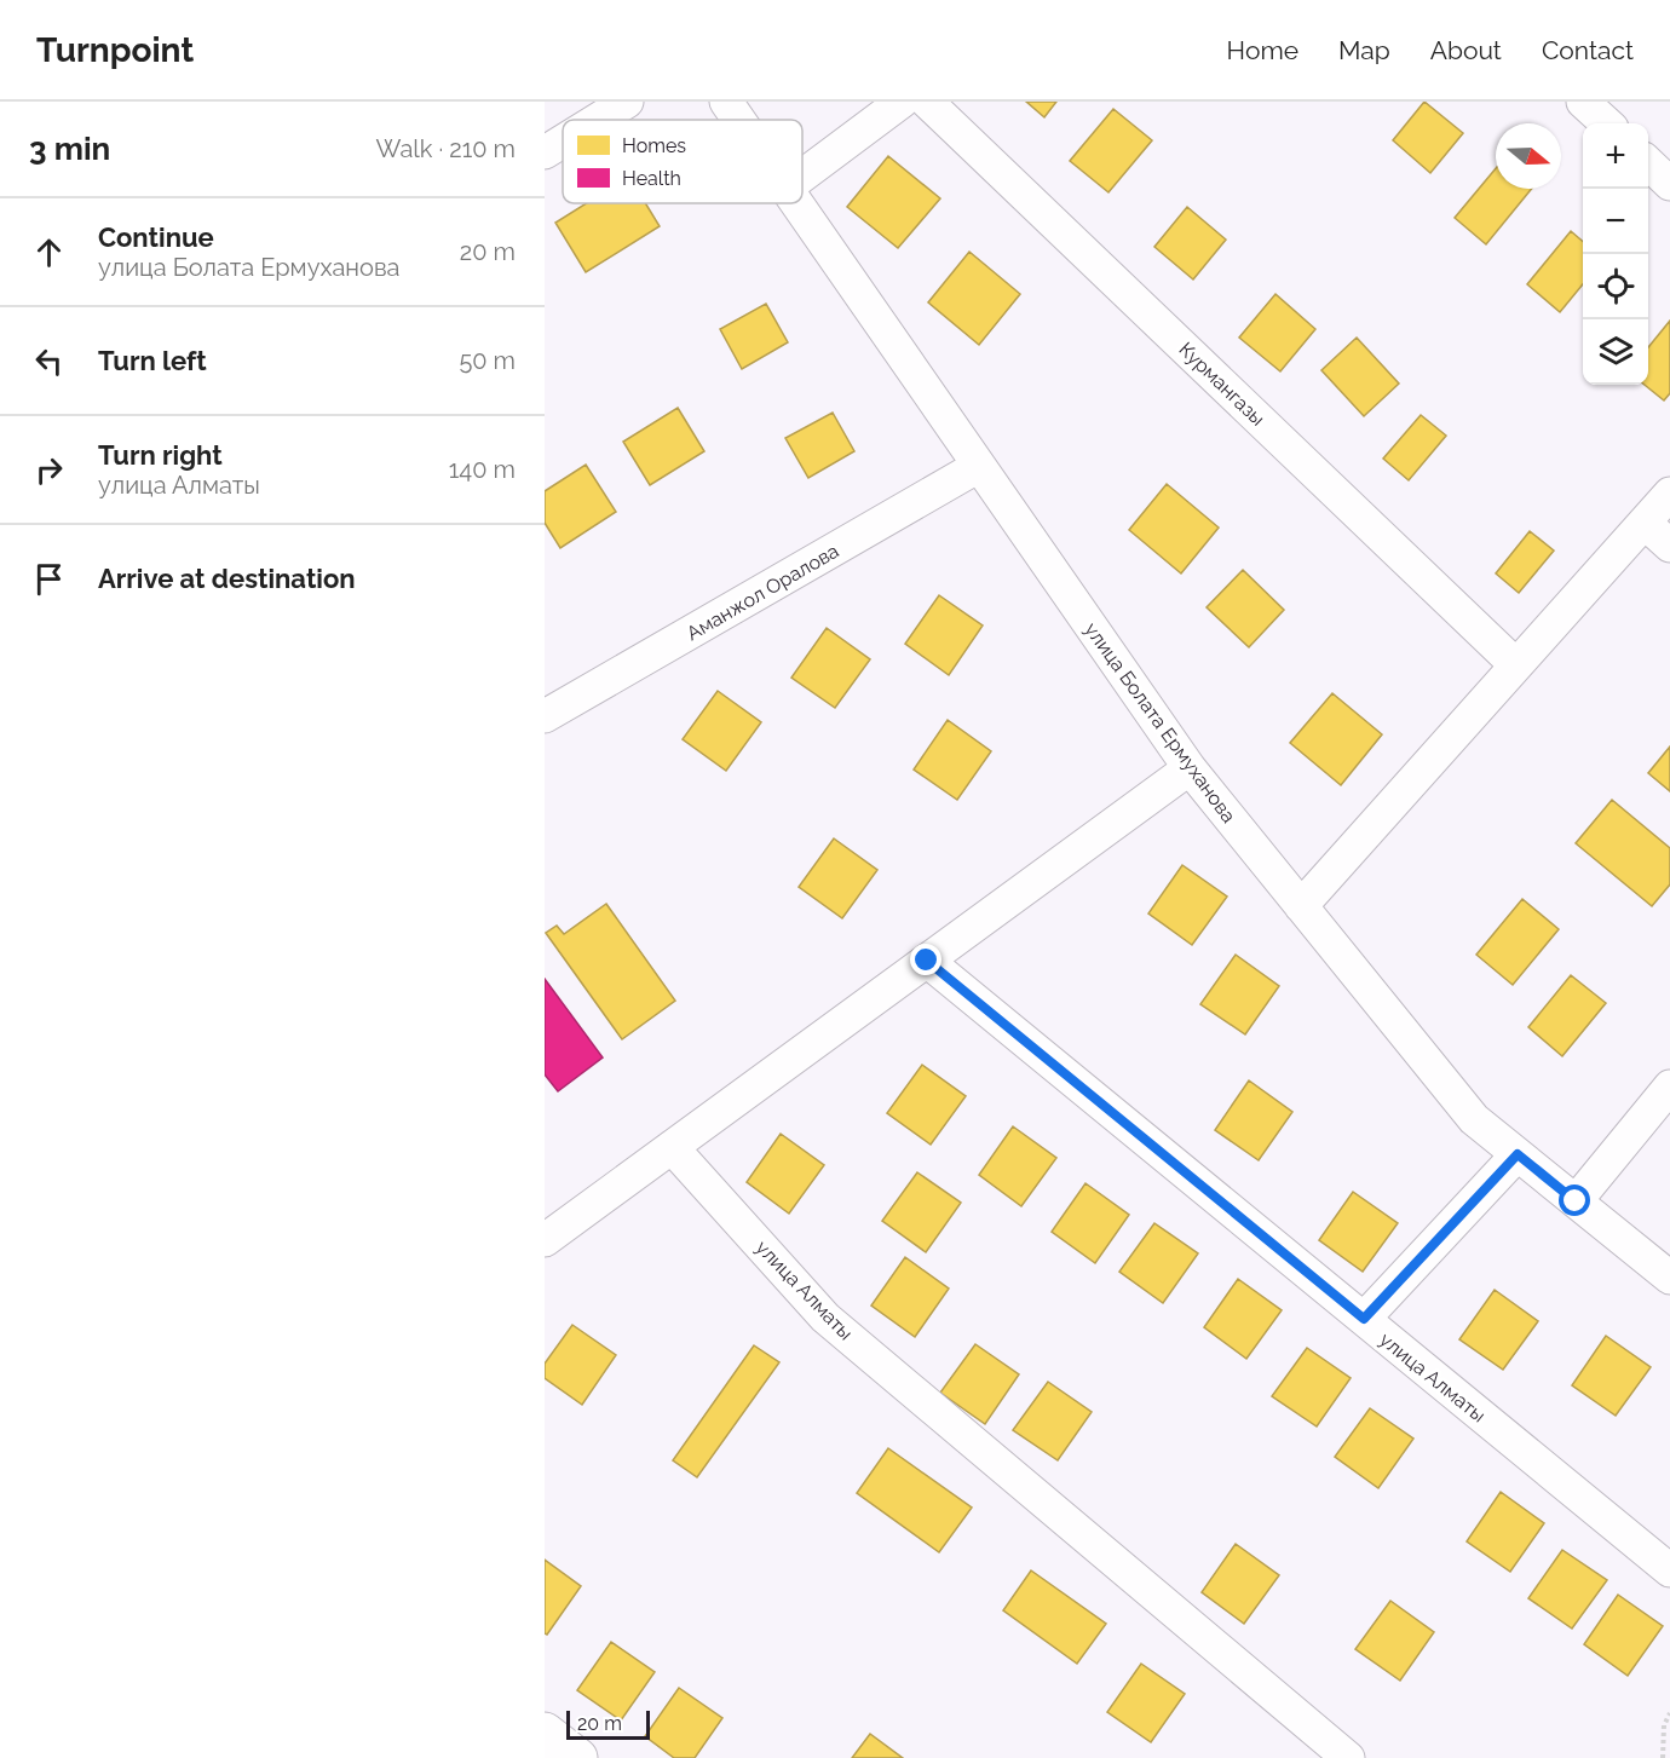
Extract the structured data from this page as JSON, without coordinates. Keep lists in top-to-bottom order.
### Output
{
  "streets": {
    "street": [
      "Курмангазы",
      "Аманжол Оралова",
      "улица Болата Ермуханова",
      "улица Алматы"
    ]
  },
  "crossings": [
    ["Аманжол Оралова", "улица Болата Ермуханова"]
  ],
  "legend": ["Homes", "Health"],
  "scale_bar": "20 m",
  "north": "right",
  "page": {
    "header": "Turnpoint",
    "nav": [
      "Home",
      "Map",
      "About",
      "Contact"
    ],
    "heading": ["3 min", "Walk · 210 m"],
    "map_buttons": ["+", "−"],
    "list": [
      ["Continue", "улица Болата Ермуханова", "20 m"],
      ["Turn left", "50 m"],
      ["Turn right", "улица Алматы", "140 m"],
      "Arrive at destination"
    ],
    "scale": "20 m"
  }
}
